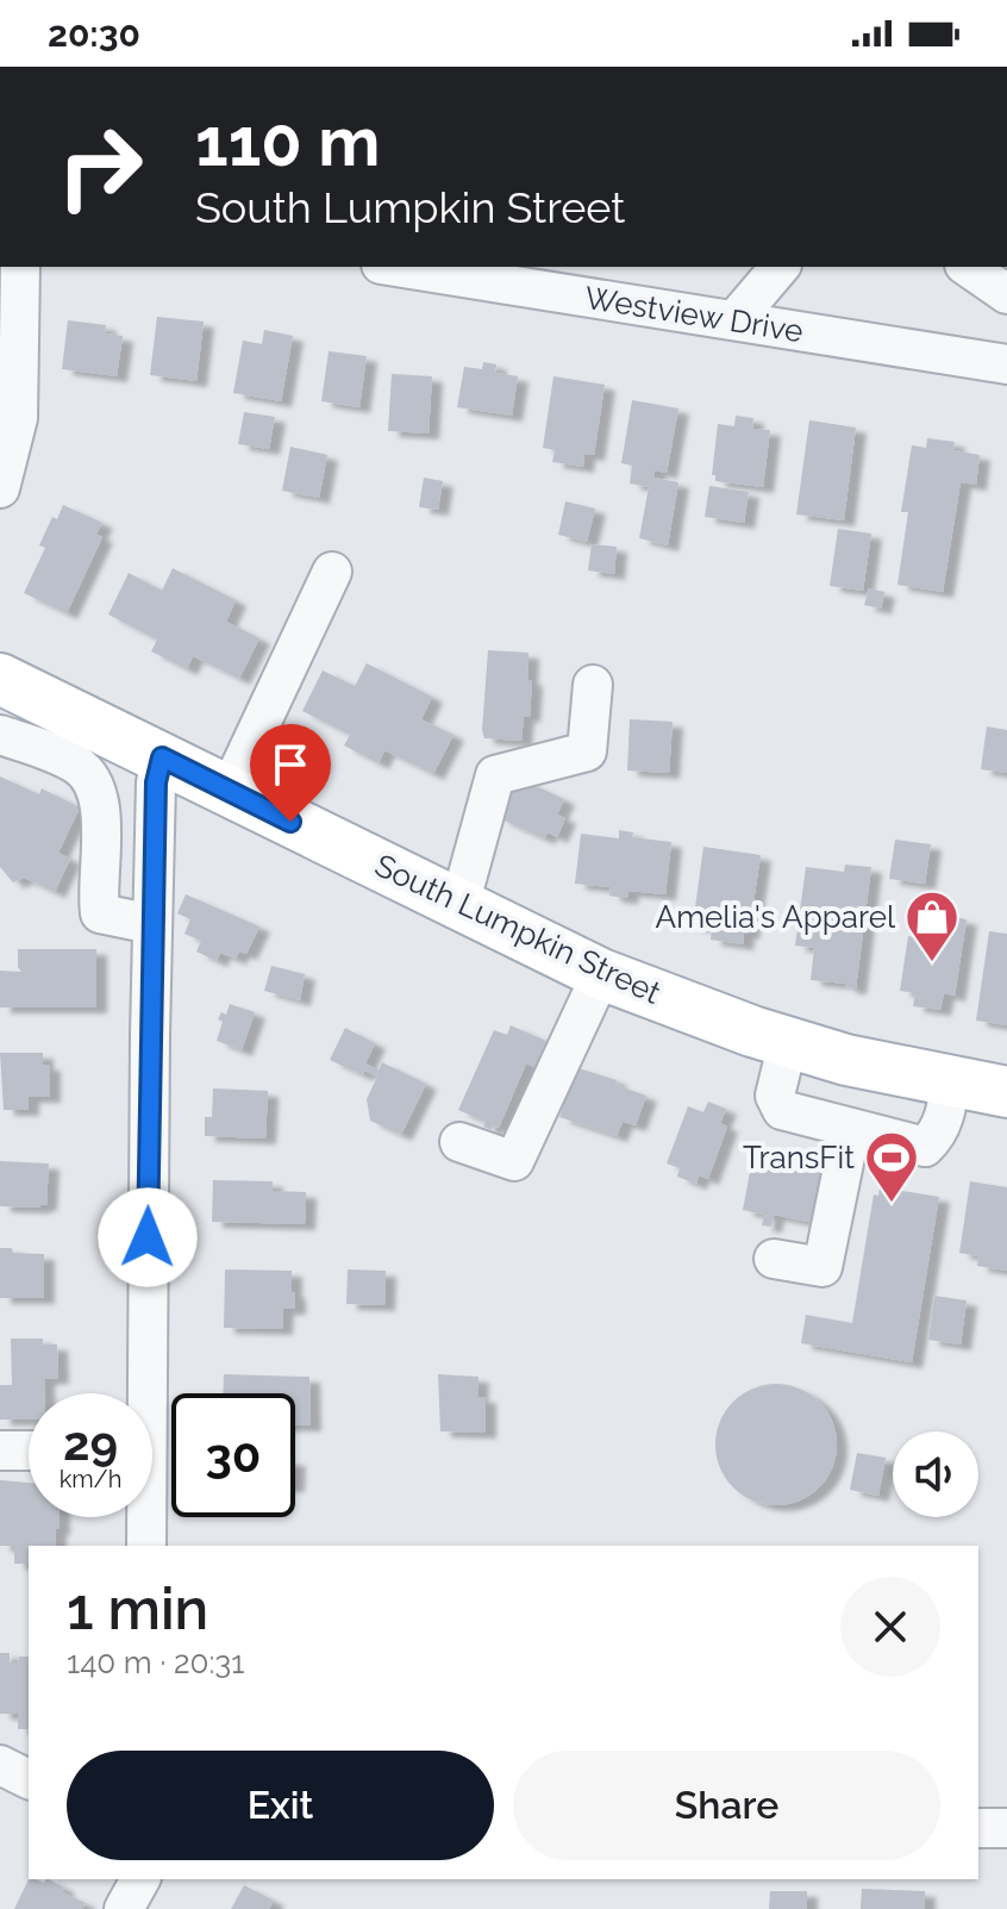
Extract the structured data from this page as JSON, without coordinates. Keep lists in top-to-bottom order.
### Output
{
  "streets": {
    "main road": ["South Lumpkin Street"],
    "street": ["Westview Drive"]
  },
  "places": {
    "shop": ["Amelia's Apparel"],
    "sports": ["TransFit"]
  },
  "page": {
    "status": "20:30",
    "turn": ["110 m", "South Lumpkin Street"],
    "speed": "29 km/h",
    "limit": "30",
    "heading": ["1 min", "140 m · 20:31"],
    "buttons": ["Exit", "Share"]
  }
}
